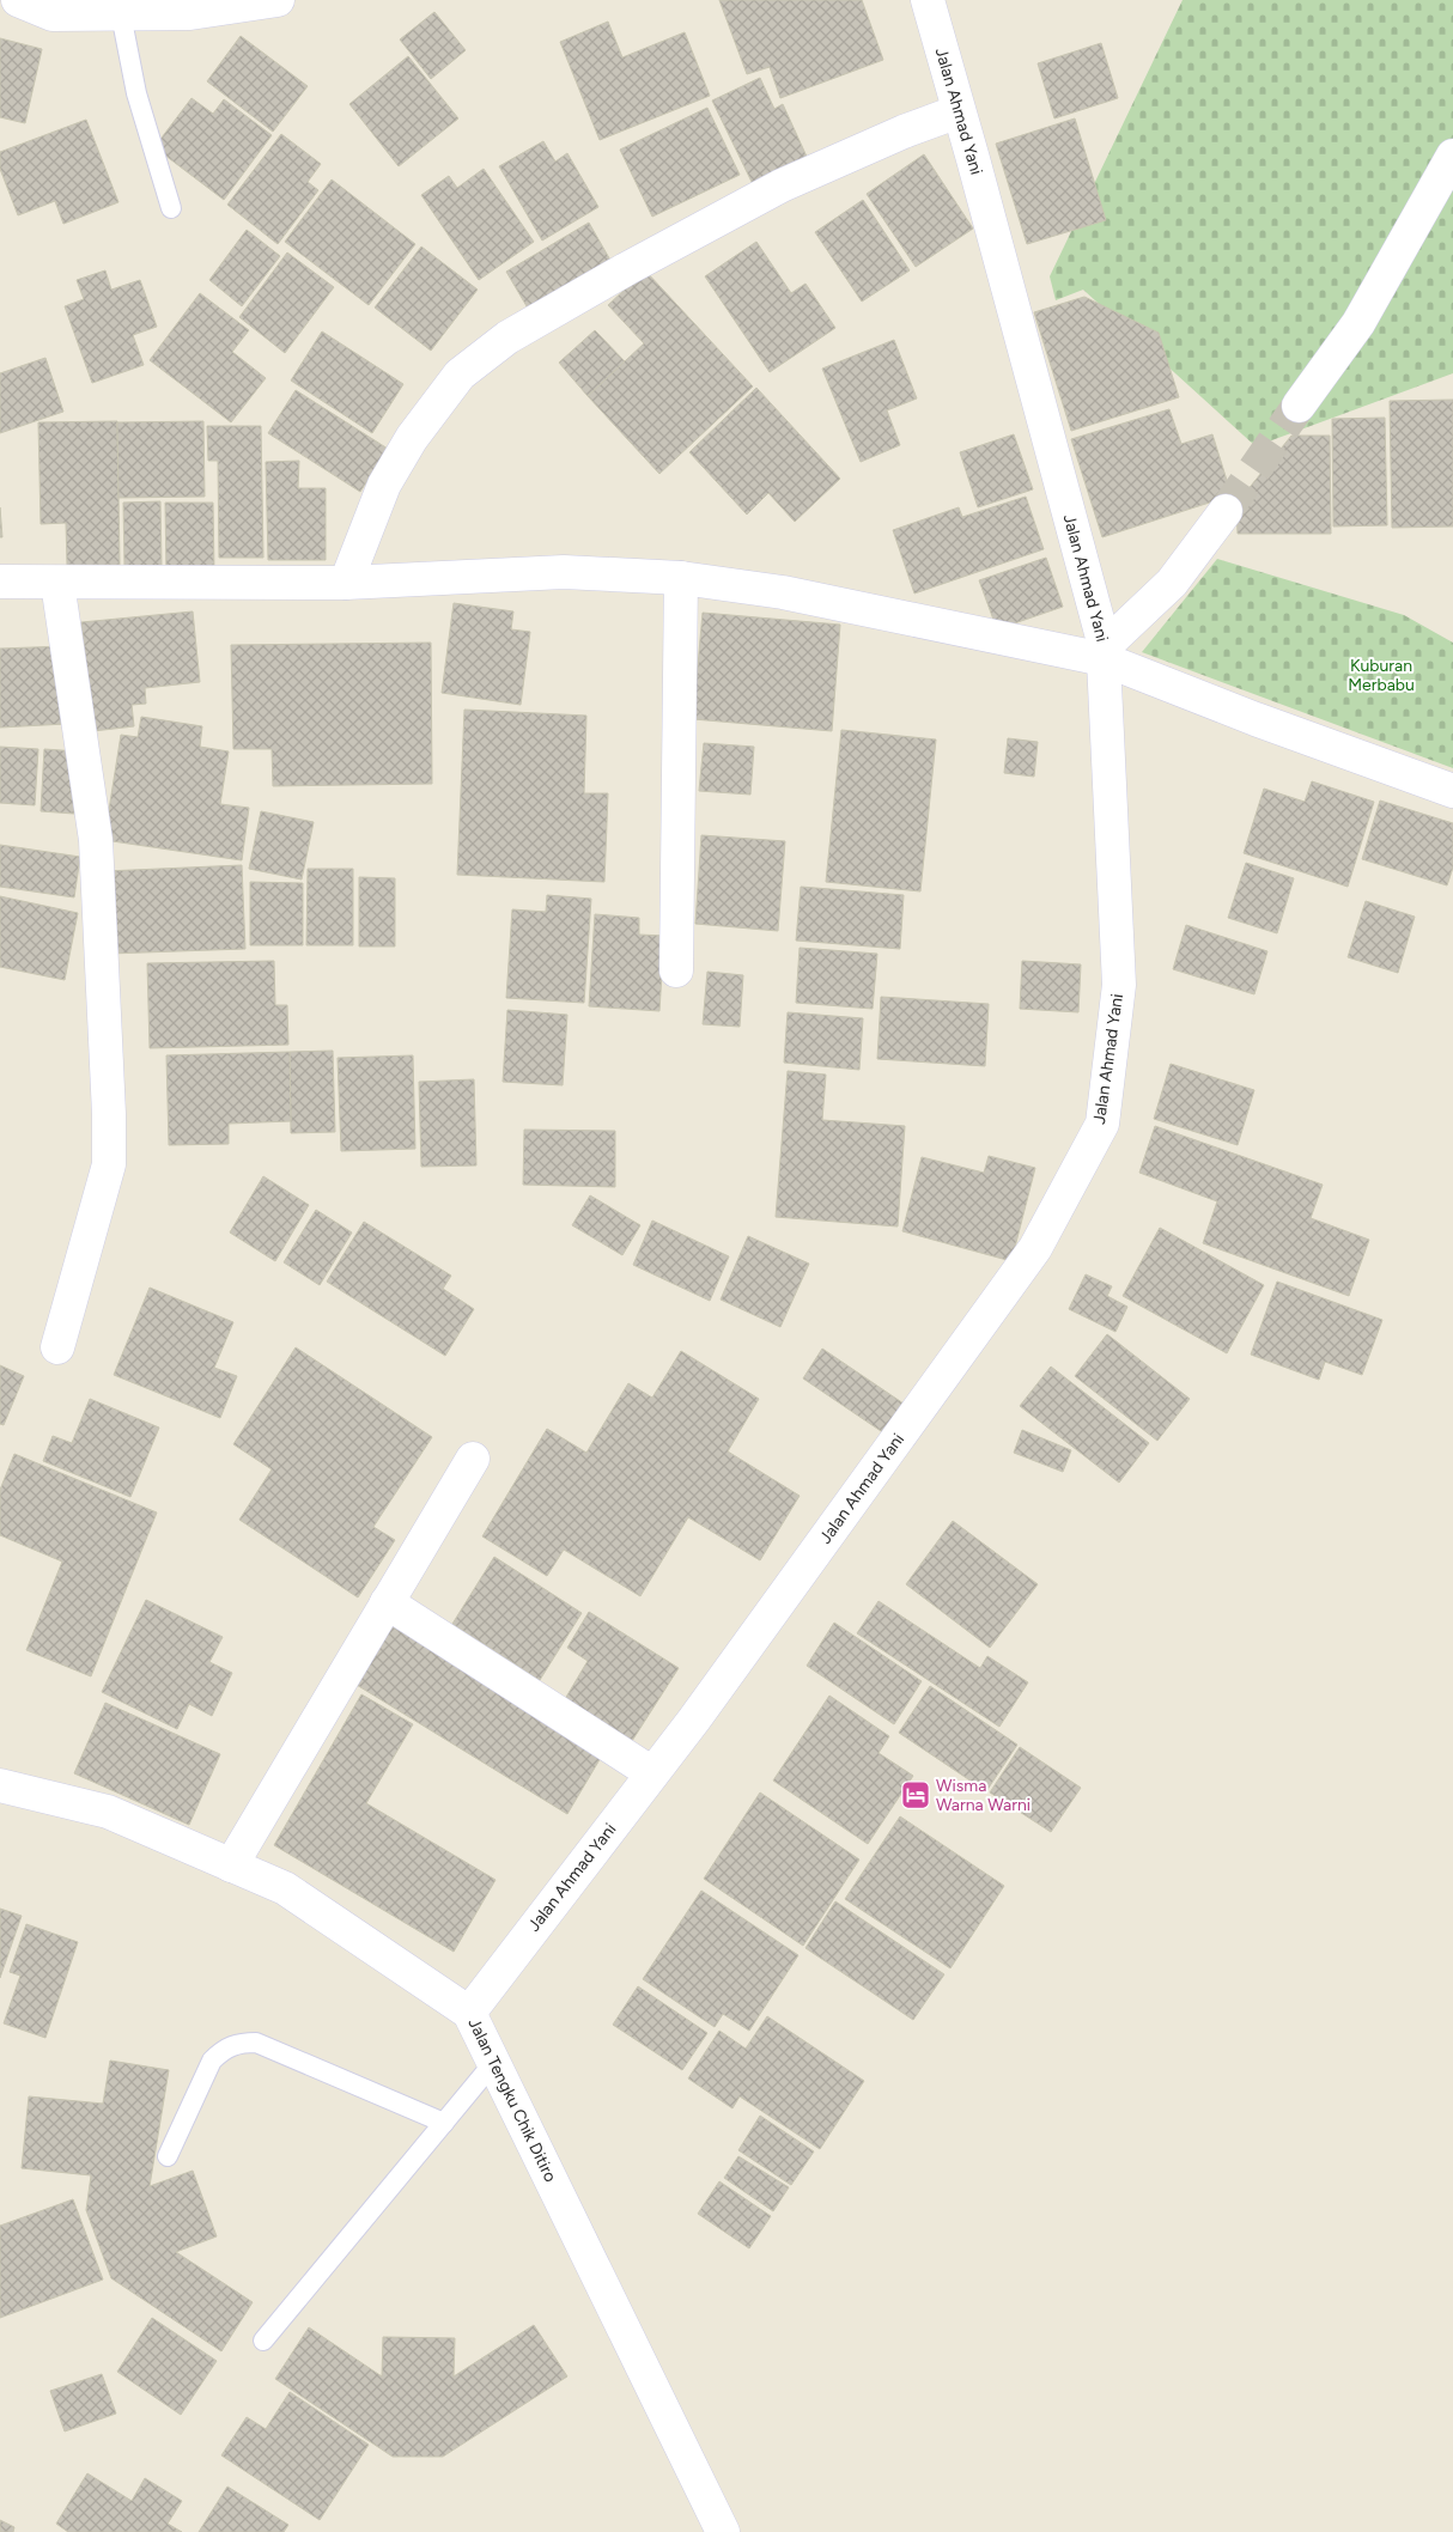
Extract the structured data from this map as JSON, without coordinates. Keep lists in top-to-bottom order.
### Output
{
  "streets": {
    "street": ["Jalan Ahmad Yani", "Jalan Tengku Chik Ditiro"]
  },
  "crossings": [
    ["Jalan Ahmad Yani", "Jalan Tengku Chik Ditiro"]
  ],
  "parks": ["Kuburan Merbabu"],
  "places": {
    "hotel": ["Wisma Warna Warni"]
  }
}
